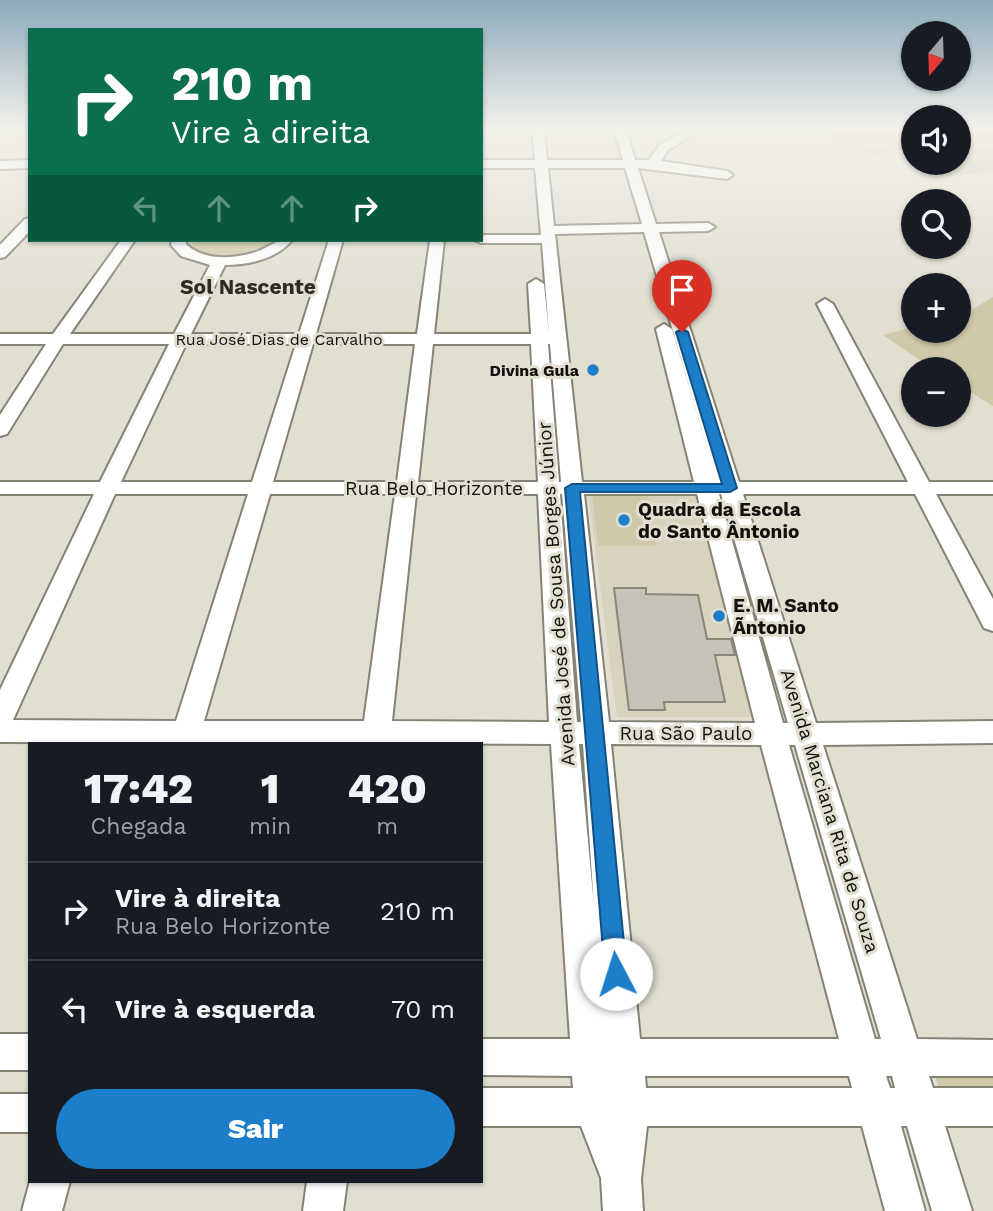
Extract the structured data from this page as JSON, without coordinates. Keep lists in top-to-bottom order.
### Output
{
  "streets": {
    "street": [
      "Rua José Dias de Carvalho",
      "Rua Belo Horizonte",
      "Avenida José de Sousa Borges Júnior",
      "Rua São Paulo",
      "Avenida Marciana Rita de Souza"
    ]
  },
  "crossings": [
    ["Rua José Dias de Carvalho", "Avenida José de Sousa Borges Júnior"],
    ["Rua Belo Horizonte", "Avenida José de Sousa Borges Júnior"],
    ["Rua Belo Horizonte", "Avenida Marciana Rita de Souza"],
    ["Avenida José de Sousa Borges Júnior", "Rua São Paulo"],
    ["Rua São Paulo", "Avenida Marciana Rita de Souza"]
  ],
  "districts": ["Sol Nascente"],
  "places": ["Divina Gula", "Quadra da Escola do Santo Ântonio", "E. M. Santo Ãntonio"],
  "north": "bottom",
  "page": {
    "map_buttons": ["+", "−"],
    "turn": ["210 m", "Vire à direita"],
    "eta": [
      "17:42",
      "Chegada",
      "1",
      "min",
      "420",
      "m"
    ],
    "list": [
      {
        "name": "Vire à direita",
        "note": "Rua Belo Horizonte",
        "value": "210 m"
      },
      {
        "name": "Vire à esquerda",
        "value": "70 m"
      }
    ],
    "buttons": "Sair"
  }
}
